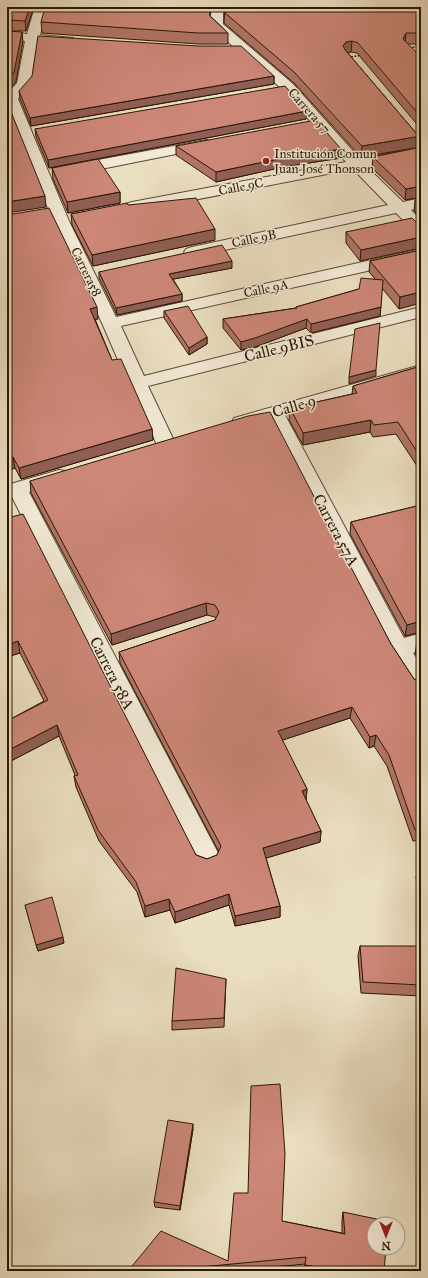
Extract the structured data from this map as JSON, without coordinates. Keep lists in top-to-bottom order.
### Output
{
  "streets": {
    "street": [
      "Carrera 57",
      "Calle 9C",
      "Calle 9B",
      "Carrera58",
      "Calle 9A",
      "Calle 9BIS",
      "Calle 9",
      "Carrera 57A",
      "Carrera 58A"
    ]
  },
  "crossings": [
    ["Carrera 57", "Calle 9C"],
    ["Carrera 57", "Calle 9B"],
    ["Carrera58", "Calle 9A"],
    ["Carrera58", "Calle 9BIS"],
    ["Calle 9", "Carrera 57A"]
  ],
  "places": ["Institución Comun Juan José Thonson"],
  "north": "bottom"
}
